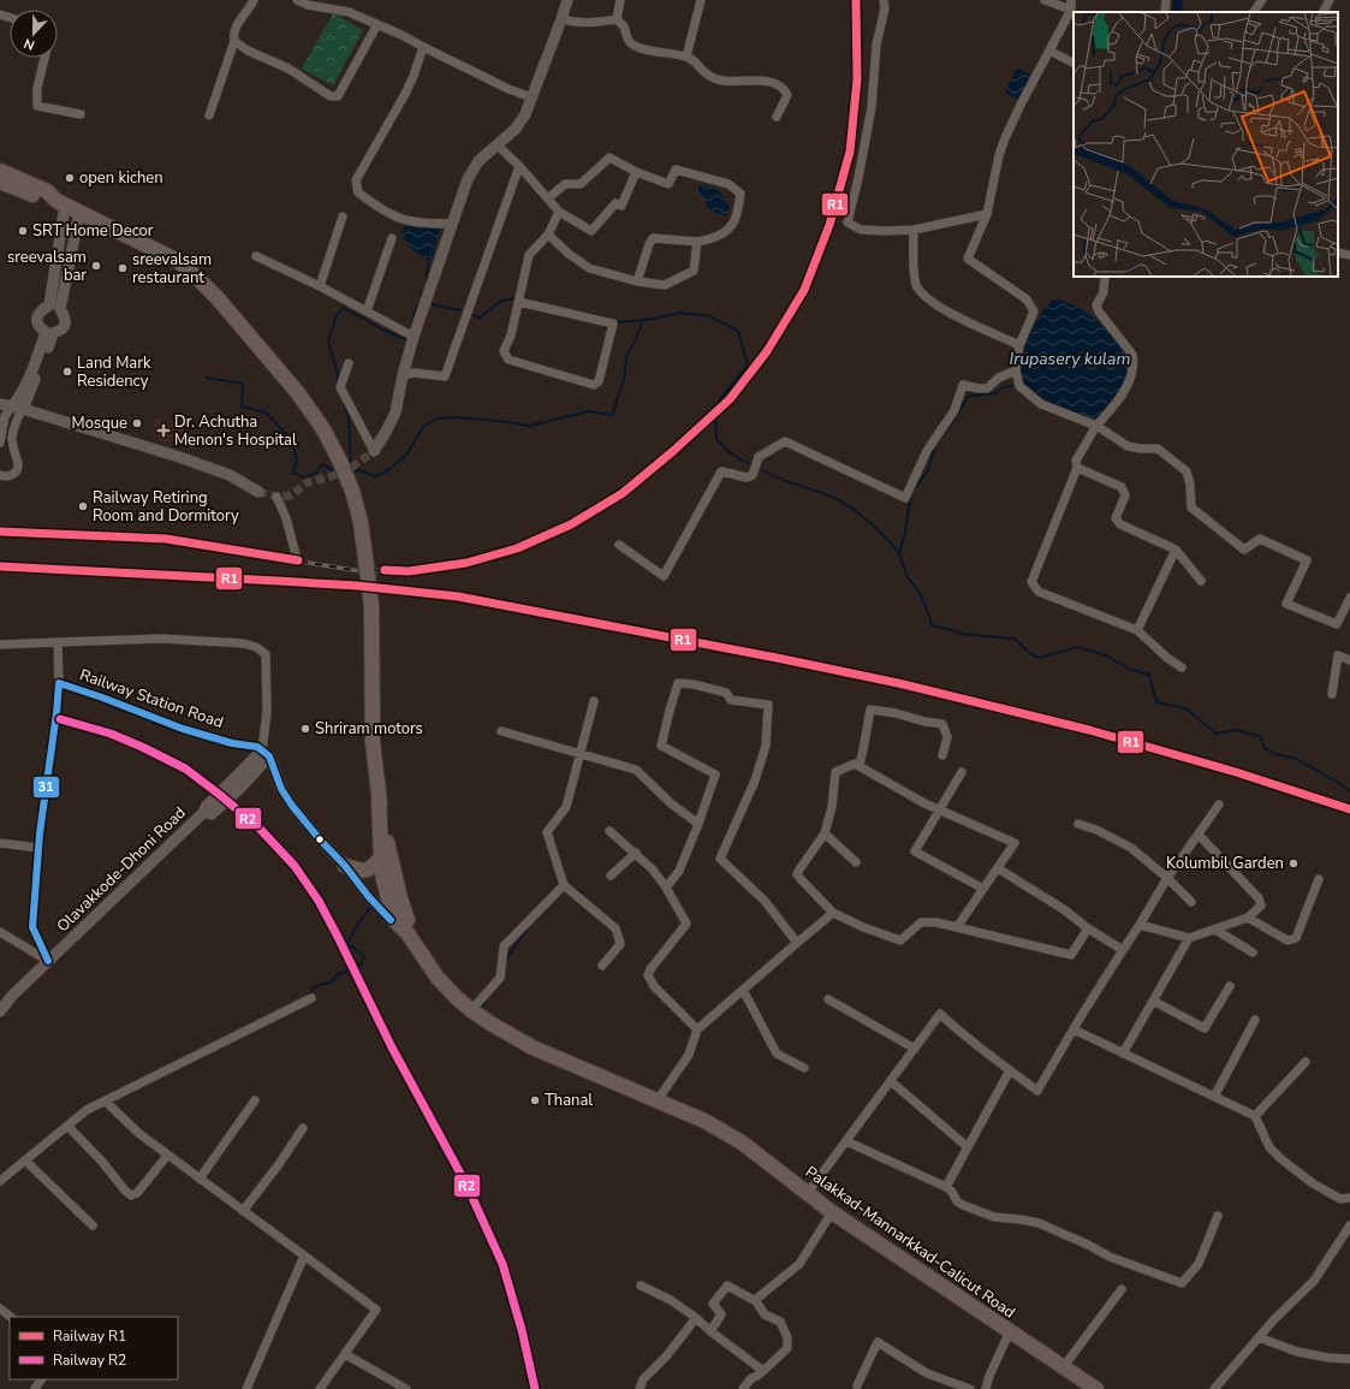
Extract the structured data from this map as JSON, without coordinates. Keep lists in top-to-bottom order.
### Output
{
  "streets": {
    "highway": ["Palakkad-Mannarkkad-Calicut Road"],
    "street": ["Railway Station Road", "Olavakkode-Dhoni Road"]
  },
  "crossings": [
    ["Railway Station Road", "Olavakkode-Dhoni Road"]
  ],
  "water": ["Irupasery kulam"],
  "places": {
    "other": [
      "open kichen",
      "SRT Home Decor",
      "sreevalsam bar",
      "sreevalsam restaurant",
      "Land Mark Residency",
      "Mosque",
      "Railway Retiring Room and Dormitory",
      "Shriram motors",
      "Kolumbil Garden",
      "Thanal"
    ],
    "health": ["Dr. Achutha Menon's Hospital"]
  },
  "lines": ["rail line R1", "transit line 31", "rail line R2"],
  "legend": ["Railway R1", "Railway R2"],
  "north": "bottom"
}
